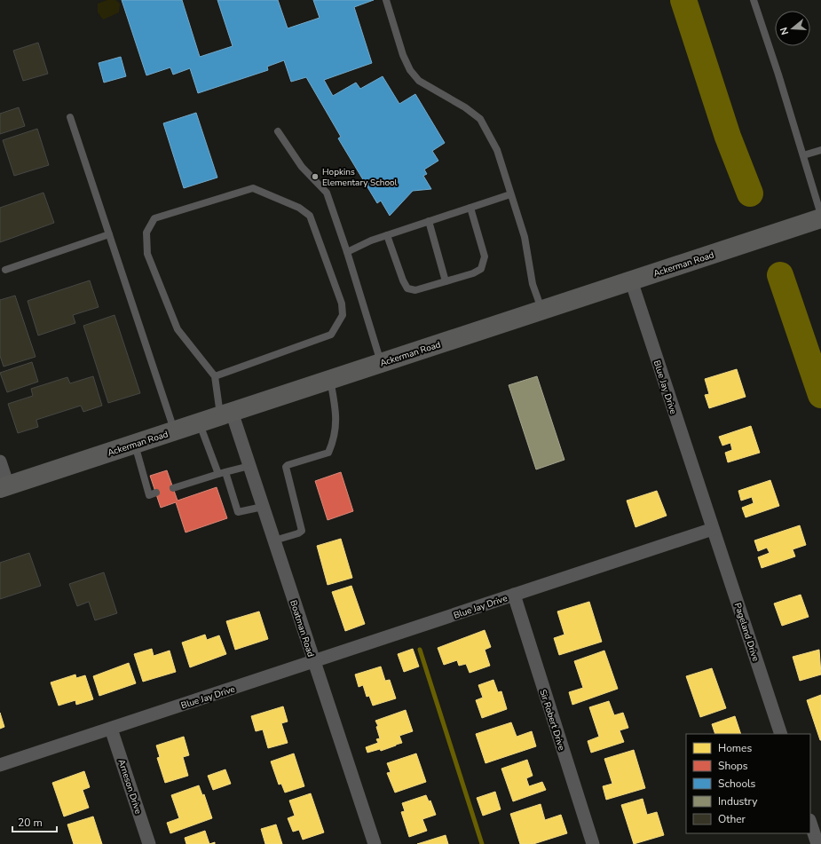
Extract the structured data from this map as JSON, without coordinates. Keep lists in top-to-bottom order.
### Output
{
  "streets": {
    "street": [
      "Ackerman Road",
      "Blue Jay Drive",
      "Boatman Road",
      "Pageland Drive",
      "Sir Robert Drive",
      "Arneson Drive"
    ]
  },
  "crossings": [
    ["Ackerman Road", "Blue Jay Drive"],
    ["Ackerman Road", "Boatman Road"],
    ["Blue Jay Drive", "Boatman Road"],
    ["Blue Jay Drive", "Pageland Drive"],
    ["Blue Jay Drive", "Sir Robert Drive"],
    ["Blue Jay Drive", "Arneson Drive"]
  ],
  "places": ["Hopkins Elementary School"],
  "legend": [
    "Homes",
    "Shops",
    "Schools",
    "Industry",
    "Other"
  ],
  "scale_bar": "20 m",
  "north": "left"
}
